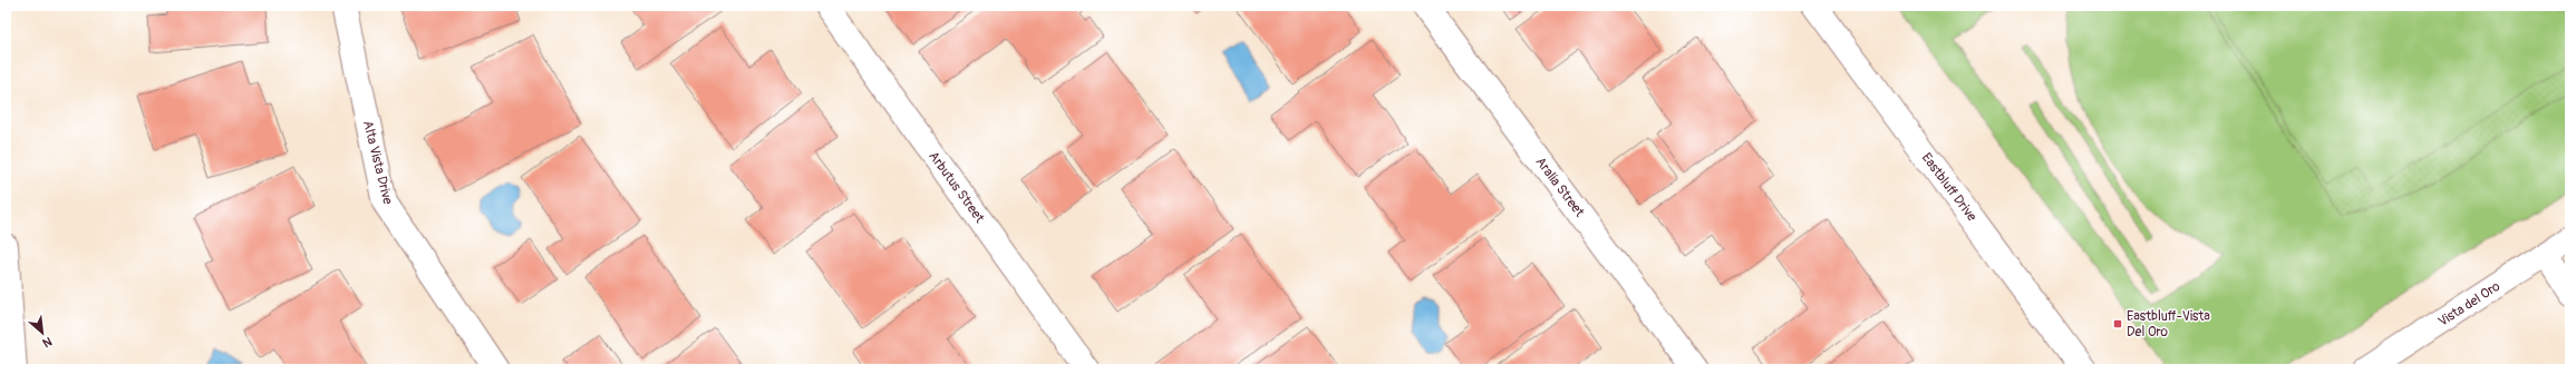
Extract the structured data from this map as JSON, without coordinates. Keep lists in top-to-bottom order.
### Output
{
  "streets": {
    "street": [
      "Alta Vista Drive",
      "Arbutus Street",
      "Aralia Street",
      "Eastbluff Drive",
      "Vista del Oro"
    ]
  },
  "places": {
    "transit": ["Eastbluff-Vista Del Oro"]
  },
  "north": "bottom right"
}
